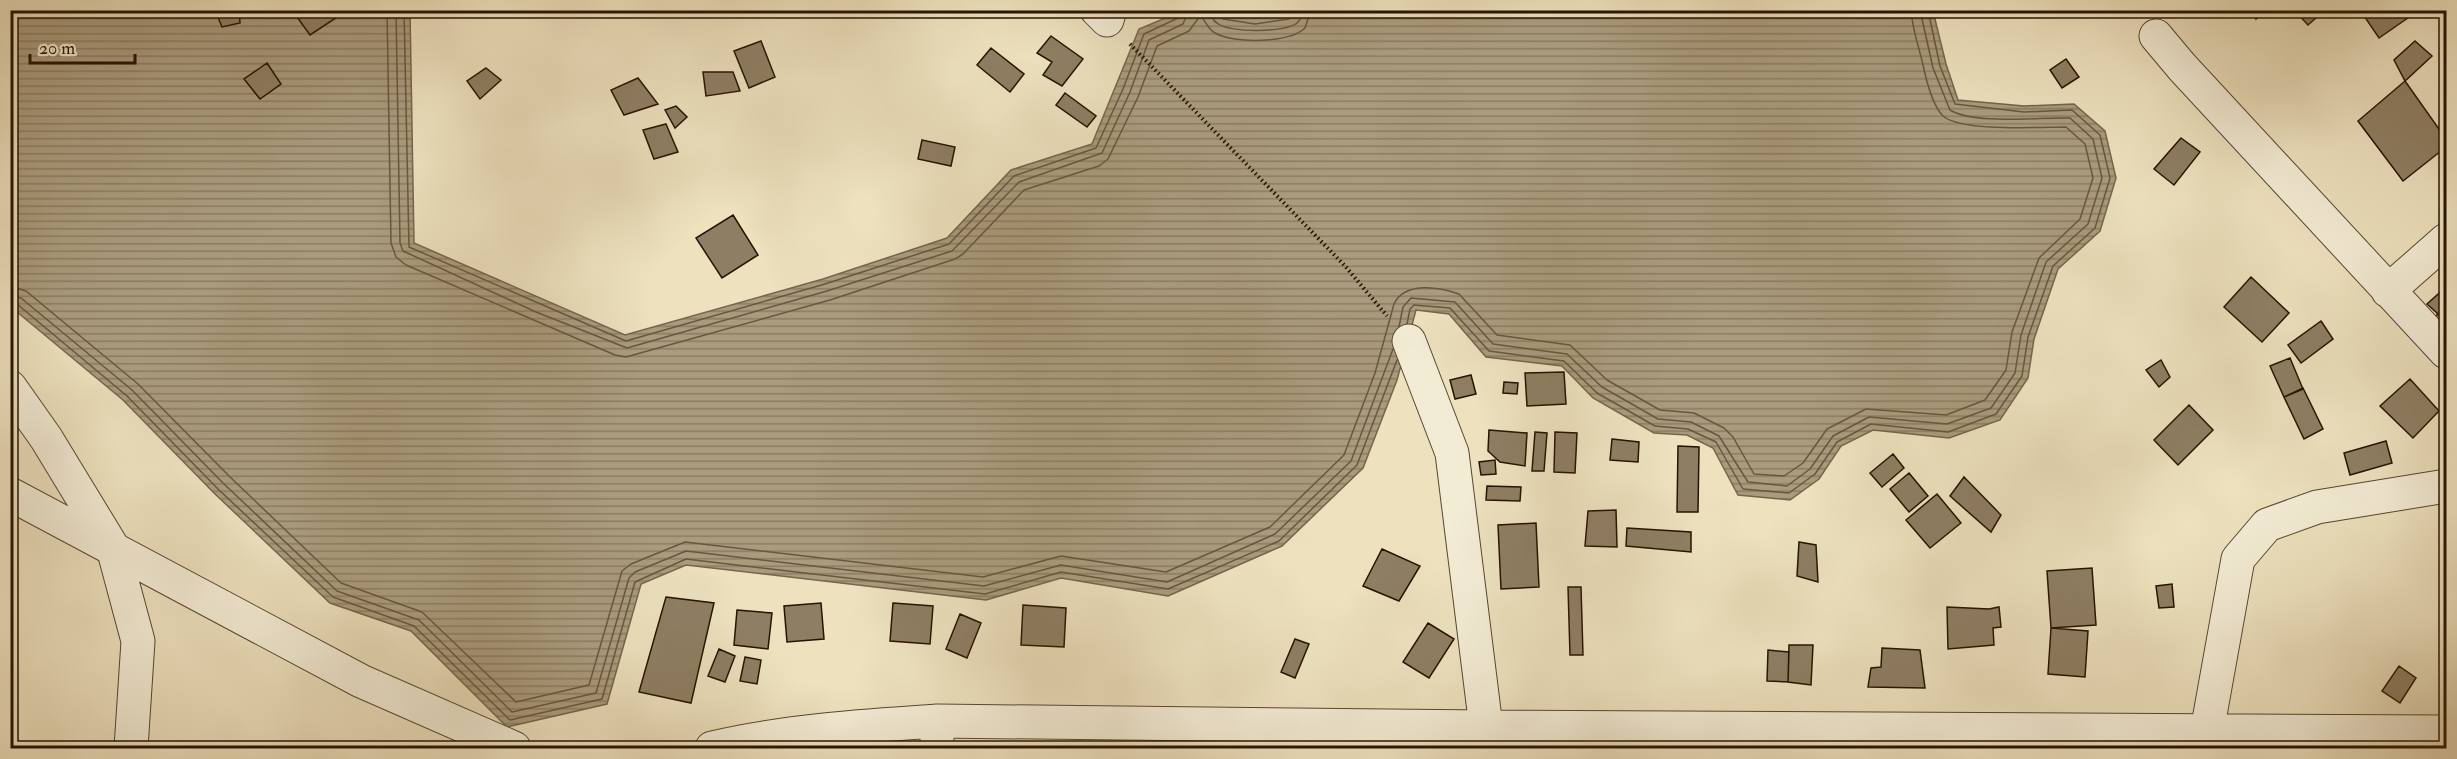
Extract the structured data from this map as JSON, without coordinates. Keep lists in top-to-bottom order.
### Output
{
  "scale_bar": "20 m"
}
